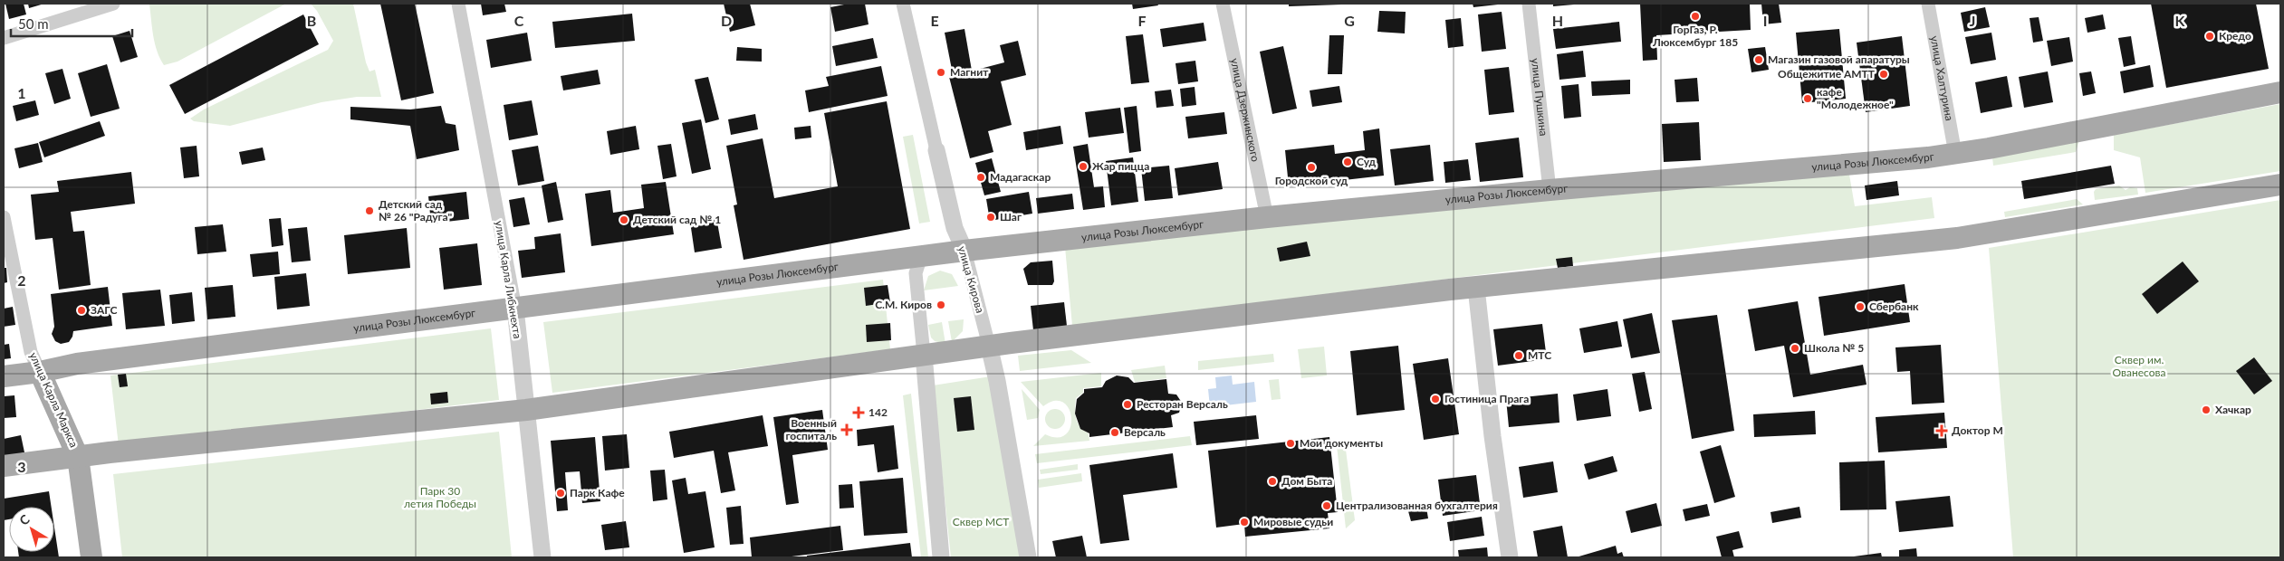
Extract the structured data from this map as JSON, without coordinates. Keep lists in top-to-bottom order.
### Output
{
  "streets": {
    "main road": ["улица Розы Люксембург", "улица Карла Маркса"],
    "street": [
      "улица Халтурина",
      "улица Пушкина",
      "улица Дзержинского",
      "улица Карла Либкнехта",
      "улица Кирова"
    ]
  },
  "crossings": [
    ["улица Халтурина", "улица Розы Люксембург"],
    ["улица Пушкина", "улица Розы Люксембург"],
    ["улица Дзержинского", "улица Розы Люксембург"],
    ["улица Розы Люксембург", "улица Карла Либкнехта"],
    ["улица Розы Люксембург", "улица Кирова"],
    ["улица Розы Люксембург", "улица Карла Маркса"]
  ],
  "parks": ["Сквер им. Ованесова", "Парк 30 летия Победы", "Сквер МСТ"],
  "places": {
    "other": [
      "ГорГаз, Р. Люксембург 185",
      "Кредо",
      "Магазин газовой апаратуры",
      "Магнит",
      "Общежитие АМТТ",
      "кафе \"Молодежное\"",
      "Суд",
      "Жар пицца",
      "Городской суд",
      "Мадагаскар",
      "Детский сад № 26 \"Радуга\"",
      "Шаг",
      "Детский сад № 1",
      "С.М. Киров",
      "Сбербанк",
      "ЗАГС",
      "Школа № 5",
      "МТС",
      "Гостиница Прага",
      "Ресторан Версаль",
      "Хачкар",
      "Версаль",
      "Мои документы",
      "Дом Быта",
      "Парк Кафе",
      "Централизованная бухгалтерия",
      "Мировые судьи"
    ],
    "health": ["142", "Военный госпиталь", "Доктор М"]
  },
  "scale_bar": "50 m",
  "north": "top left",
  "grid": {
    "columns": [
      "B",
      "C",
      "D",
      "E",
      "F",
      "G",
      "H",
      "I",
      "J",
      "K"
    ],
    "rows": ["1", "2", "3"]
  }
}
